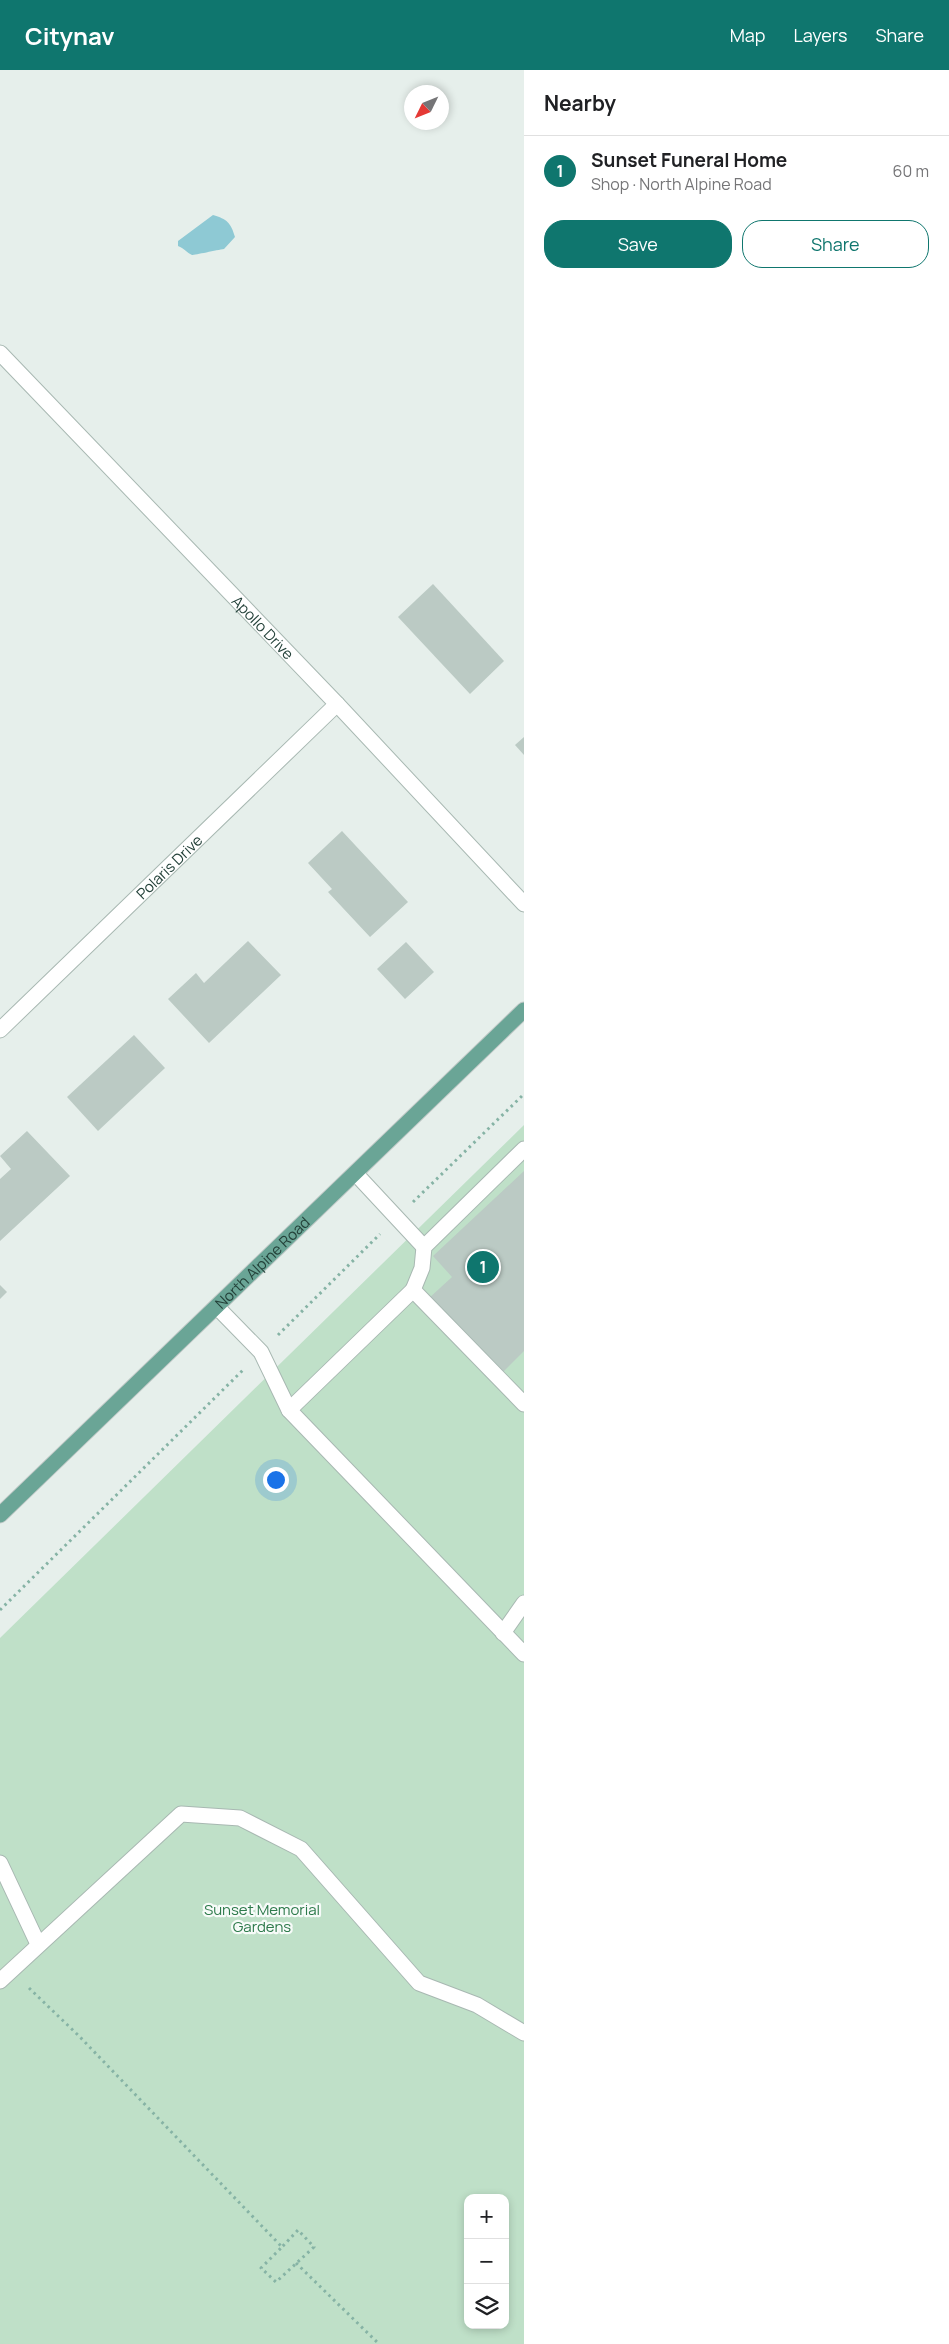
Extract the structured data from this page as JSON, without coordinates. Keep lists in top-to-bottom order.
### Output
{
  "streets": {
    "main road": ["North Alpine Road"],
    "street": ["Apollo Drive", "Polaris Drive"]
  },
  "crossings": [
    ["Apollo Drive", "Polaris Drive"]
  ],
  "parks": ["Sunset Memorial Gardens"],
  "north": "bottom left",
  "page": {
    "header": "Citynav",
    "nav": ["Map", "Layers", "Share"],
    "heading": "Nearby",
    "list": [
      {
        "mark": "1",
        "name": "Sunset Funeral Home",
        "note": "Shop · North Alpine Road",
        "value": "60 m"
      }
    ],
    "buttons": ["Save", "Share"],
    "pins": "1",
    "map_buttons": ["+", "−"]
  }
}
